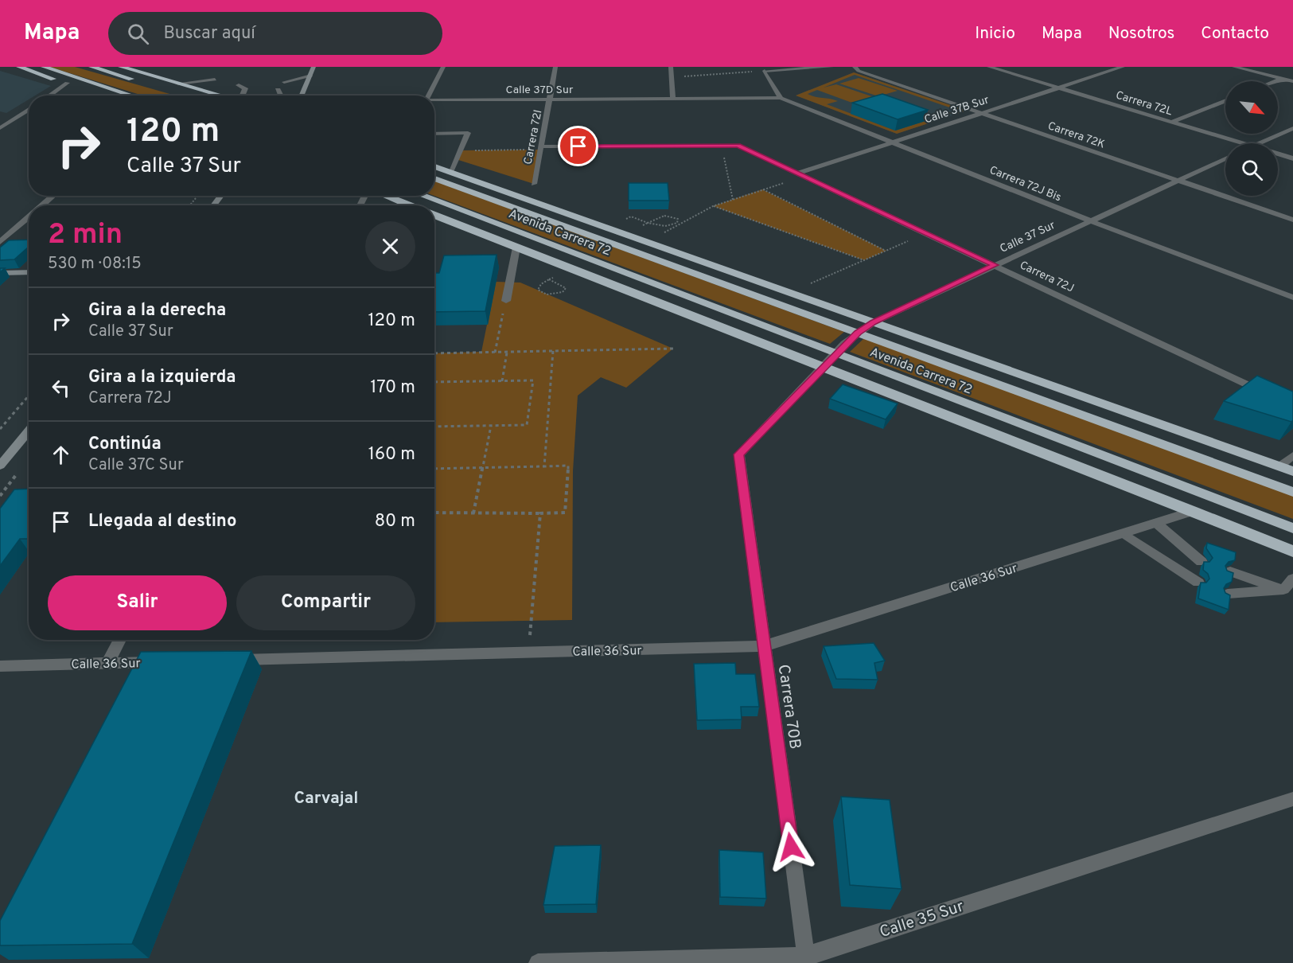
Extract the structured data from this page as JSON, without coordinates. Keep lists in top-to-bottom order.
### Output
{
  "streets": {
    "highway": ["Avenida Carrera 72"],
    "street": [
      "Calle 37D Sur",
      "Carrera 72L",
      "Calle 37B Sur",
      "Carrera 72K",
      "Carrera 72I",
      "Carrera 72J Bis",
      "Calle 37 Sur",
      "Carrera 72J",
      "Calle 36 Sur",
      "Carrera 70B",
      "Calle 35 Sur"
    ]
  },
  "crossings": [
    ["Calle 37D Sur", "Carrera 72I"],
    ["Calle 37D Sur", "Carrera 72J Bis"],
    ["Carrera 72L", "Calle 37B Sur"],
    ["Calle 37B Sur", "Carrera 72K"],
    ["Calle 37B Sur", "Carrera 72J Bis"],
    ["Calle 37B Sur", "Carrera 72J"],
    ["Carrera 72K", "Calle 37 Sur"],
    ["Carrera 72J Bis", "Calle 37 Sur"],
    ["Avenida Carrera 72", "Calle 37 Sur"],
    ["Calle 37 Sur", "Carrera 72J"],
    ["Calle 37 Sur", "Carrera 70B"],
    ["Calle 36 Sur", "Carrera 70B"],
    ["Carrera 70B", "Calle 35 Sur"]
  ],
  "districts": ["Carvajal"],
  "north": "bottom right",
  "page": {
    "header": "Mapa",
    "search": "Buscar aquí",
    "nav": [
      "Inicio",
      "Mapa",
      "Nosotros",
      "Contacto"
    ],
    "turn": ["120 m", "Calle 37 Sur"],
    "heading": ["2 min", "530 m · 08:15"],
    "list": [
      {
        "name": "Gira a la derecha",
        "note": "Calle 37 Sur",
        "value": "120 m"
      },
      {
        "name": "Gira a la izquierda",
        "note": "Carrera 72J",
        "value": "170 m"
      },
      {
        "name": "Continúa",
        "note": "Calle 37C Sur",
        "value": "160 m"
      },
      {
        "name": "Llegada al destino",
        "value": "80 m"
      }
    ],
    "buttons": ["Salir", "Compartir"]
  }
}
